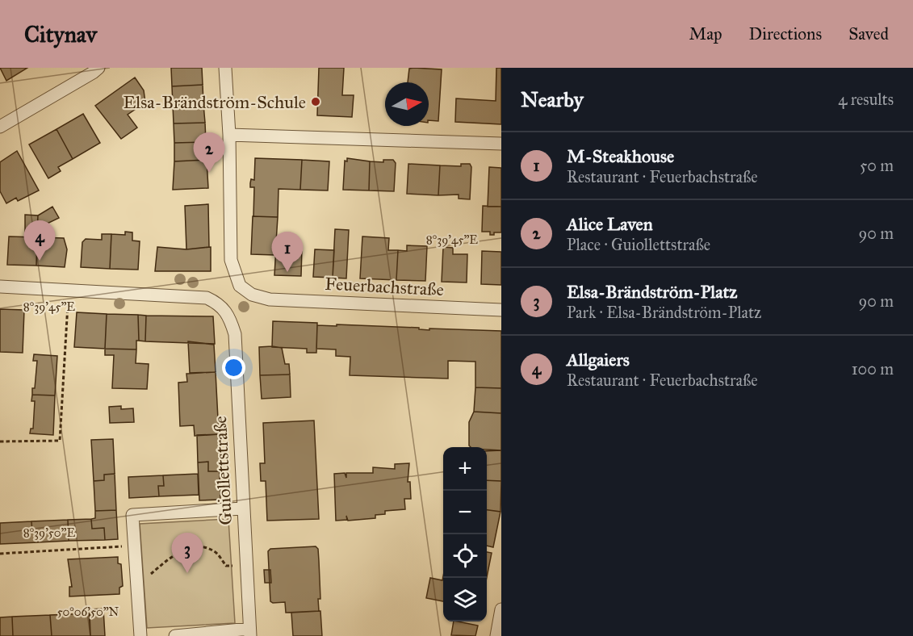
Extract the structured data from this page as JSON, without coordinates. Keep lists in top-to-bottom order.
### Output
{
  "streets": {
    "street": ["Feuerbachstraße", "Guiollettstraße"]
  },
  "places": ["Elsa-Brändström-Schule"],
  "north": "right",
  "page": {
    "header": "Citynav",
    "nav": ["Map", "Directions", "Saved"],
    "heading": ["Nearby", "4 results"],
    "list": [
      {
        "mark": "1",
        "name": "M-Steakhouse",
        "note": "Restaurant · Feuerbachstraße",
        "value": "50 m"
      },
      {
        "mark": "2",
        "name": "Alice Laven",
        "note": "Place · Guiollettstraße",
        "value": "90 m"
      },
      {
        "mark": "3",
        "name": "Elsa-Brändström-Platz",
        "note": "Park · Elsa-Brändström-Platz",
        "value": "90 m"
      },
      {
        "mark": "4",
        "name": "Allgaiers",
        "note": "Restaurant · Feuerbachstraße",
        "value": "100 m"
      }
    ],
    "pins": [
      "2",
      "4",
      "1",
      "3"
    ],
    "map_buttons": ["+", "−"]
  },
  "coordinates": ["8°39'45\"E", "8°39'50\"E", "50°06'50\"N"]
}
